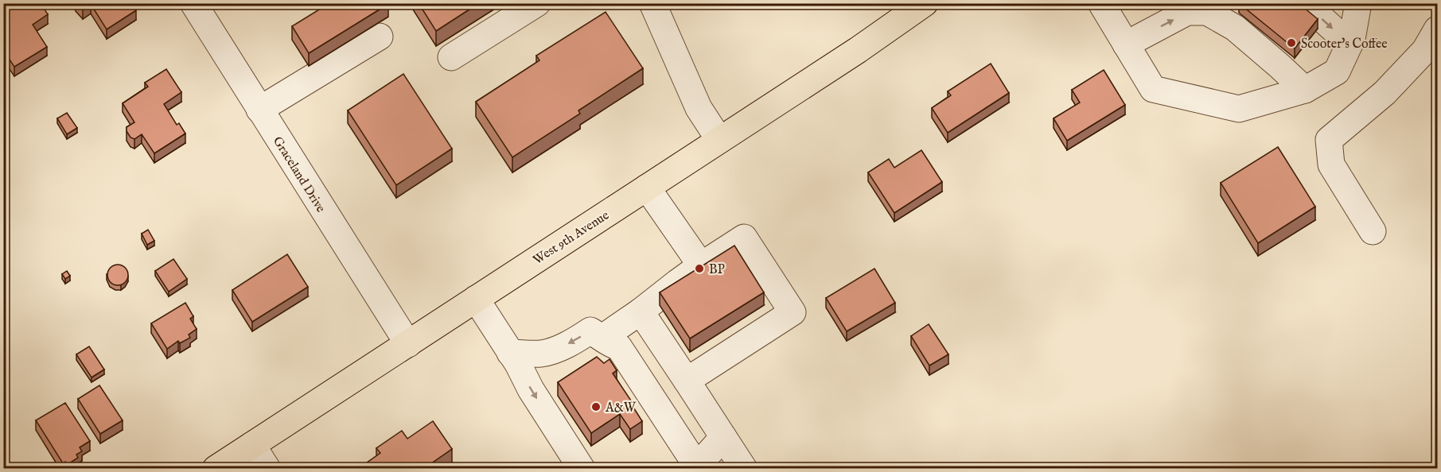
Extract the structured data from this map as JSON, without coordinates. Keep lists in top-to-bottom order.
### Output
{
  "streets": {
    "main road": ["West 9th Avenue"],
    "street": ["Graceland Drive"]
  },
  "crossings": [
    ["Graceland Drive", "West 9th Avenue"]
  ],
  "places": ["Scooter's Coffee", "BP", "A&W"]
}
